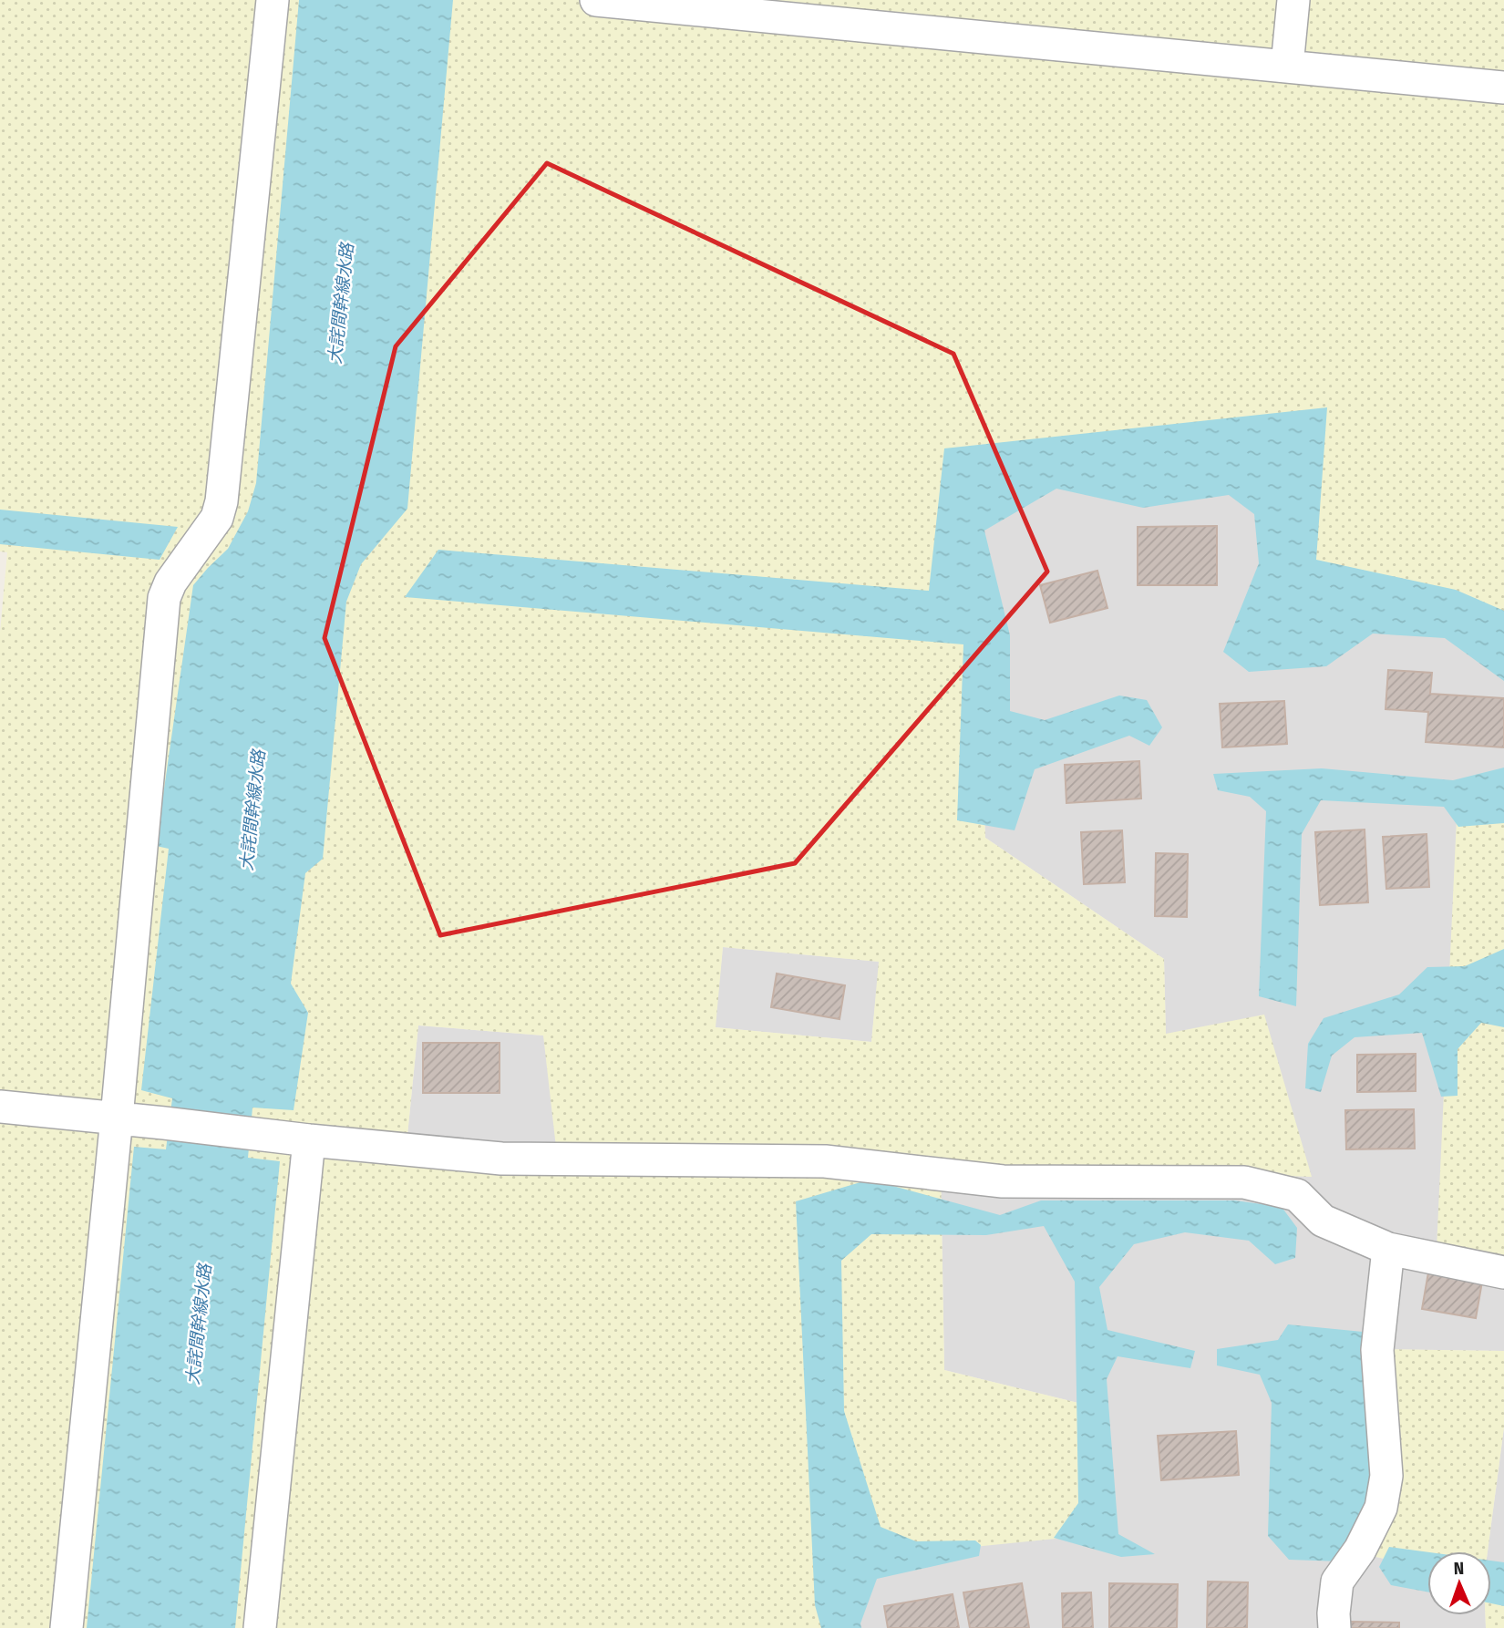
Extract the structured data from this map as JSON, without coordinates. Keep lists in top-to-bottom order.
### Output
{
  "water": ["大詫間幹線水路"],
  "north": "top"
}
